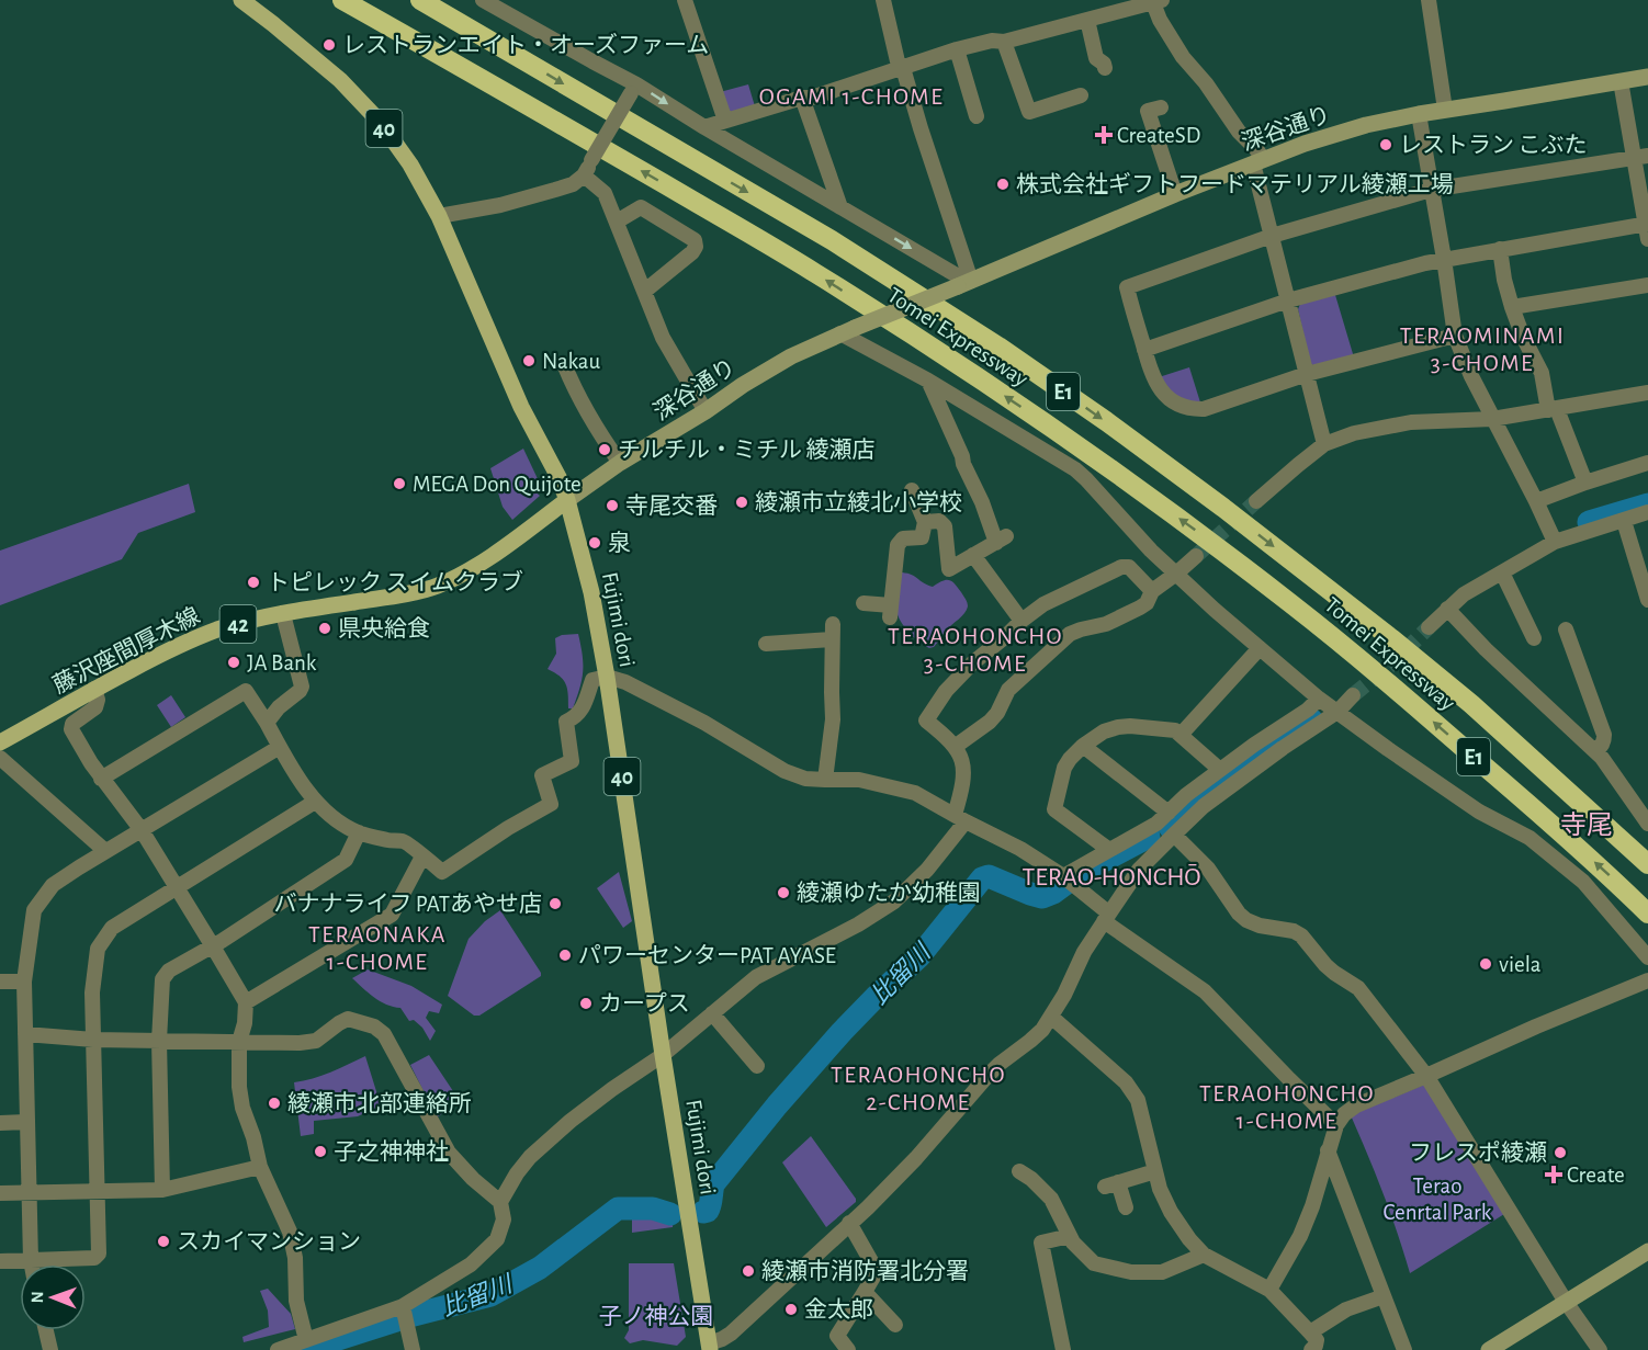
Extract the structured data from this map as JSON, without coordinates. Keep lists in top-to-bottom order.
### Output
{
  "streets": {
    "highway": ["Tomei Expressway", "E1"],
    "main road": [
      "40",
      "Fujimi dori",
      "42",
      "藤沢座間厚木線"
    ],
    "street": ["深谷通り"]
  },
  "crossings": [
    ["深谷通り", "Fujimi dori"],
    ["深谷通り", "藤沢座間厚木線"],
    ["Fujimi dori", "藤沢座間厚木線"]
  ],
  "districts": [
    "OGAMI 1-CHOME",
    "TERAOMINAMI 3-CHOME",
    "TERAOHONCHO 3-CHOME",
    "寺尾",
    "TERAO-HONCHŌ",
    "TERAONAKA 1-CHOME",
    "TERAOHONCHO 2-CHOME",
    "TERAOHONCHO 1-CHOME"
  ],
  "water": ["比留川"],
  "parks": ["Terao Cenrtal Park", "子ノ神公園"],
  "places": {
    "other": [
      "レストランエイト・オーズファーム",
      "レストラン こぶた",
      "株式会社ギフトフードマテリアル綾瀬工場",
      "Nakau",
      "チルチル・ミチル 綾瀬店",
      "MEGA Don Quijote",
      "綾瀬市立綾北小学校",
      "寺尾交番",
      "泉",
      "トピレック スイムクラブ",
      "県央給食",
      "JA Bank",
      "綾瀬ゆたか幼稚園",
      "バナナライフ PATあやせ店",
      "パワーセンターPAT AYASE",
      "viela",
      "カープス",
      "綾瀬市北部連絡所",
      "子之神神社",
      "フレスポ綾瀬",
      "スカイマンション",
      "綾瀬市消防署北分署",
      "金太郎"
    ],
    "health": ["CreateSD", "Create"]
  },
  "north": "left"
}
